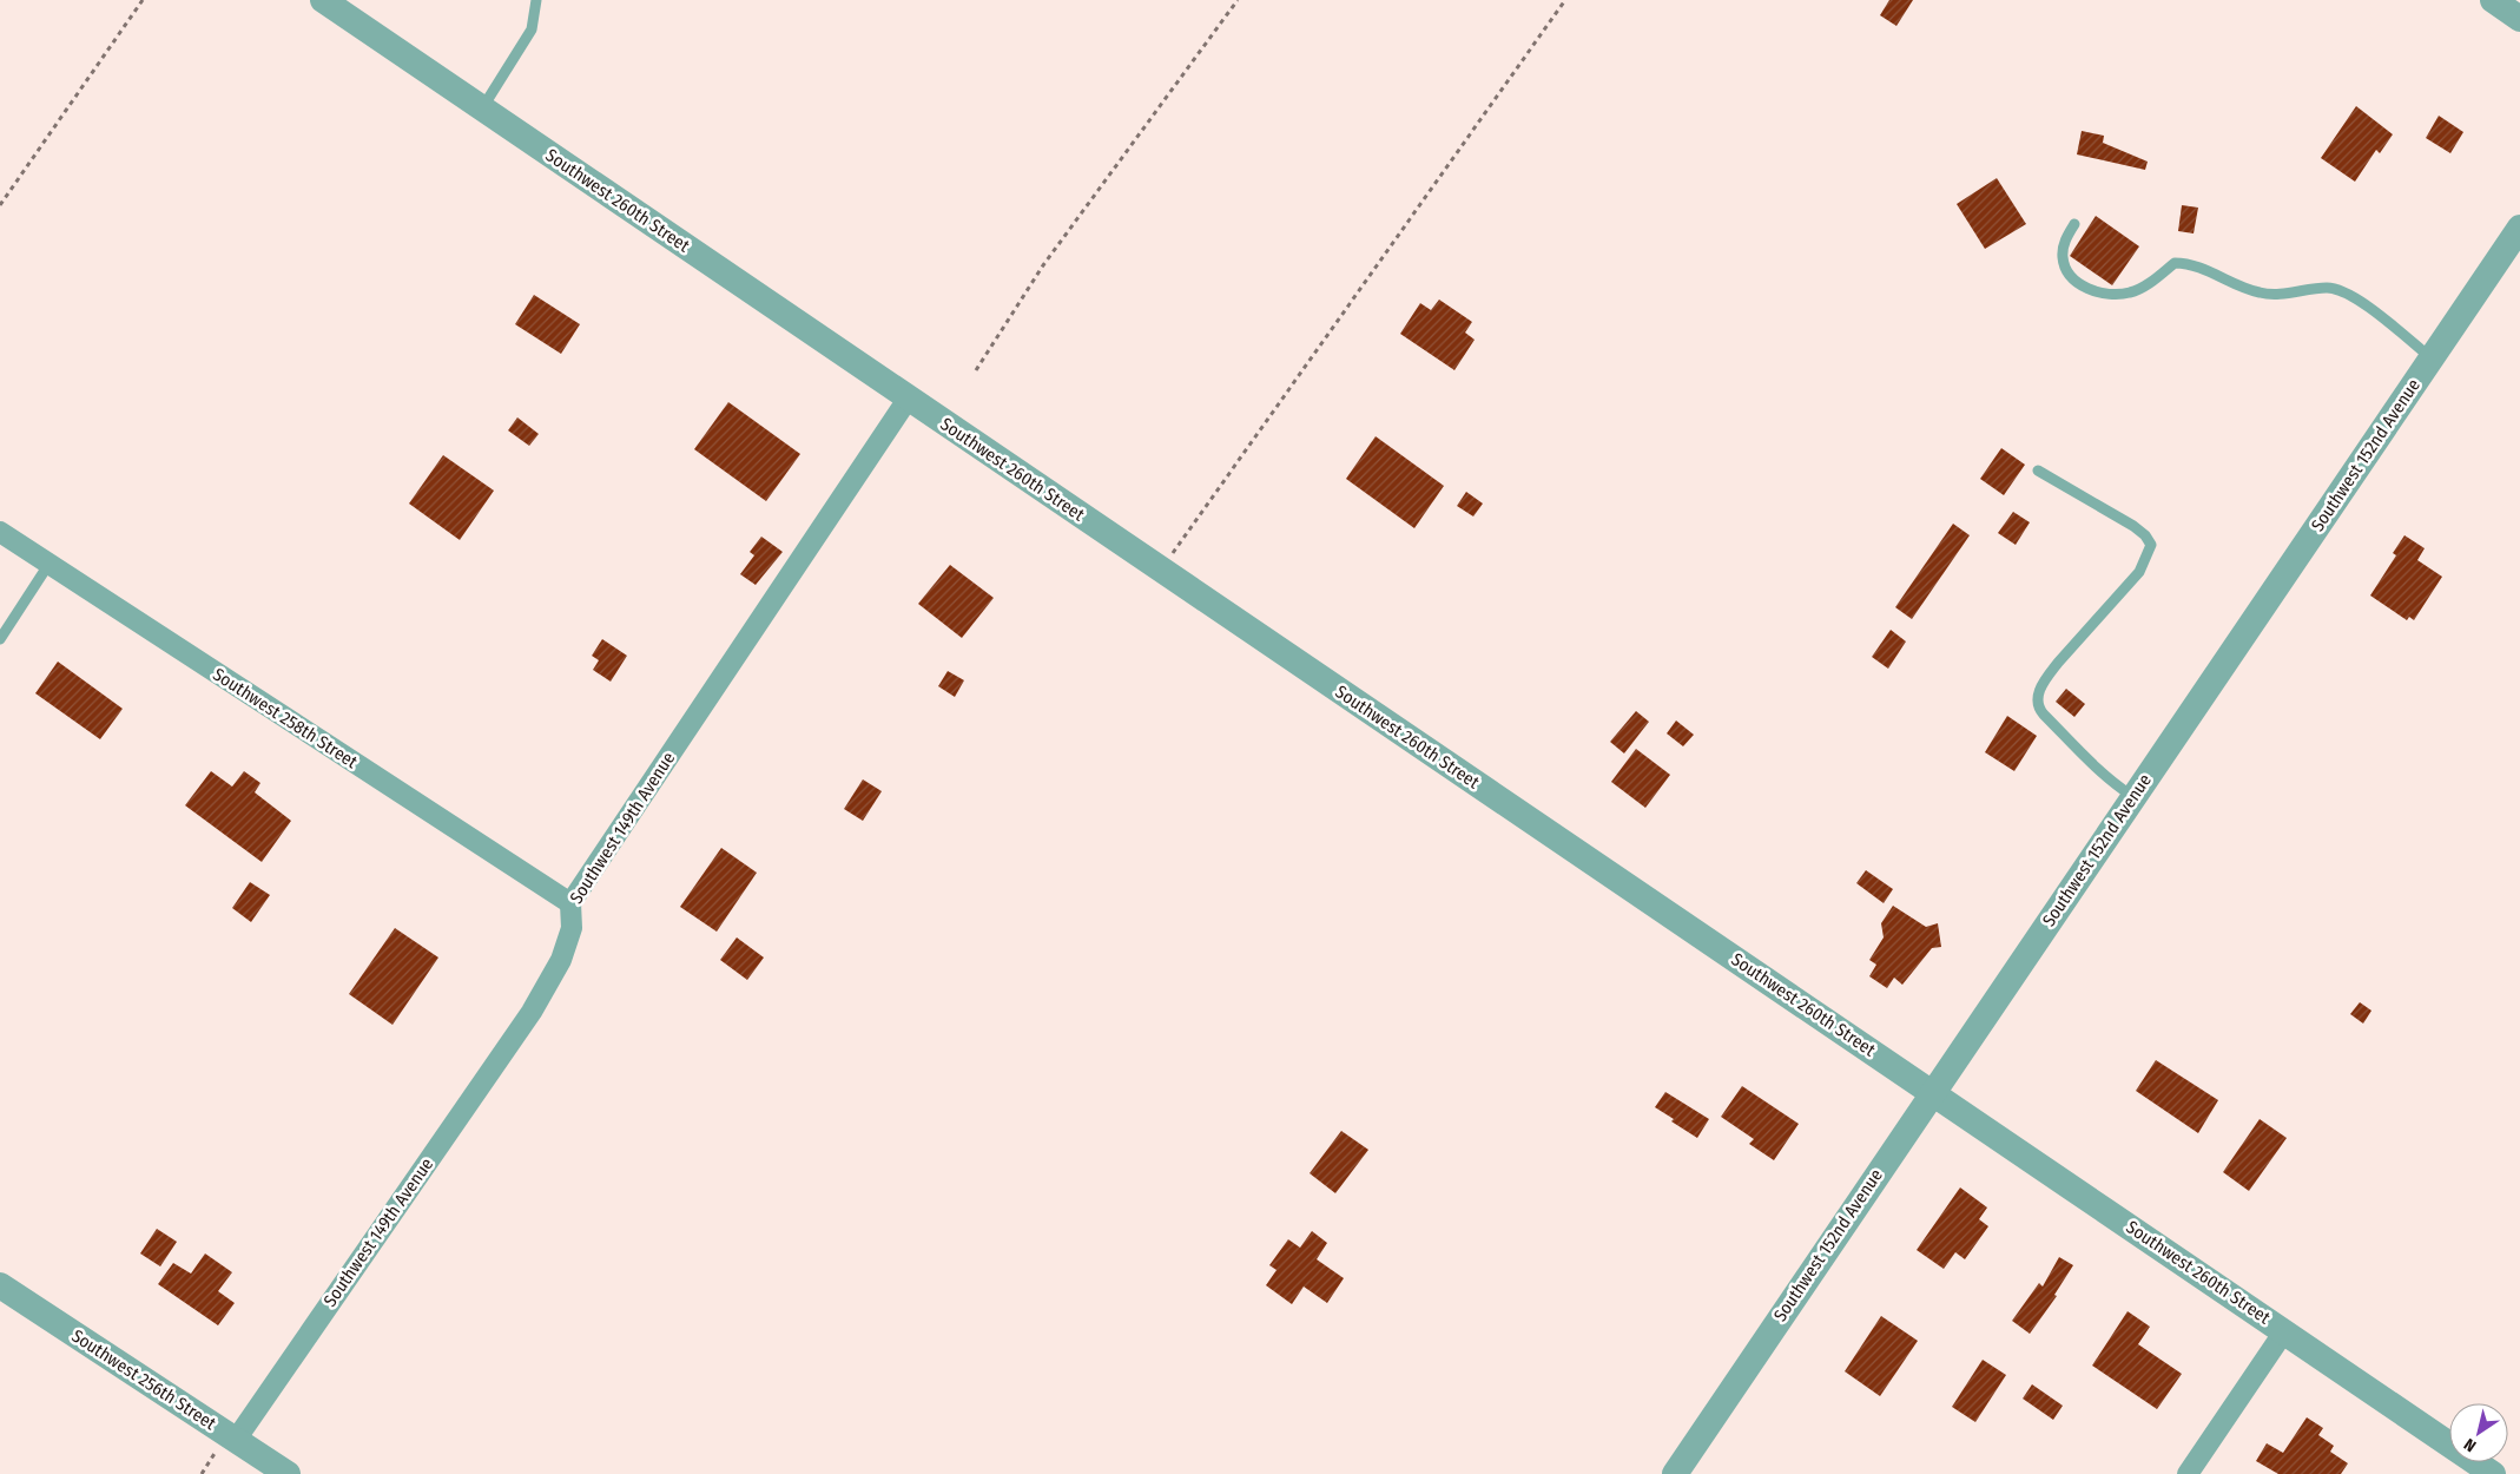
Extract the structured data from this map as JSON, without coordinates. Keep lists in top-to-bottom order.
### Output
{
  "streets": {
    "street": [
      "Southwest 260th Street",
      "Southwest 152nd Avenue",
      "Southwest 258th Street",
      "Southwest 149th Avenue",
      "Southwest 256th Street"
    ]
  },
  "crossings": [
    ["Southwest 260th Street", "Southwest 152nd Avenue"],
    ["Southwest 260th Street", "Southwest 149th Avenue"],
    ["Southwest 258th Street", "Southwest 149th Avenue"],
    ["Southwest 149th Avenue", "Southwest 256th Street"]
  ],
  "north": "bottom left"
}
